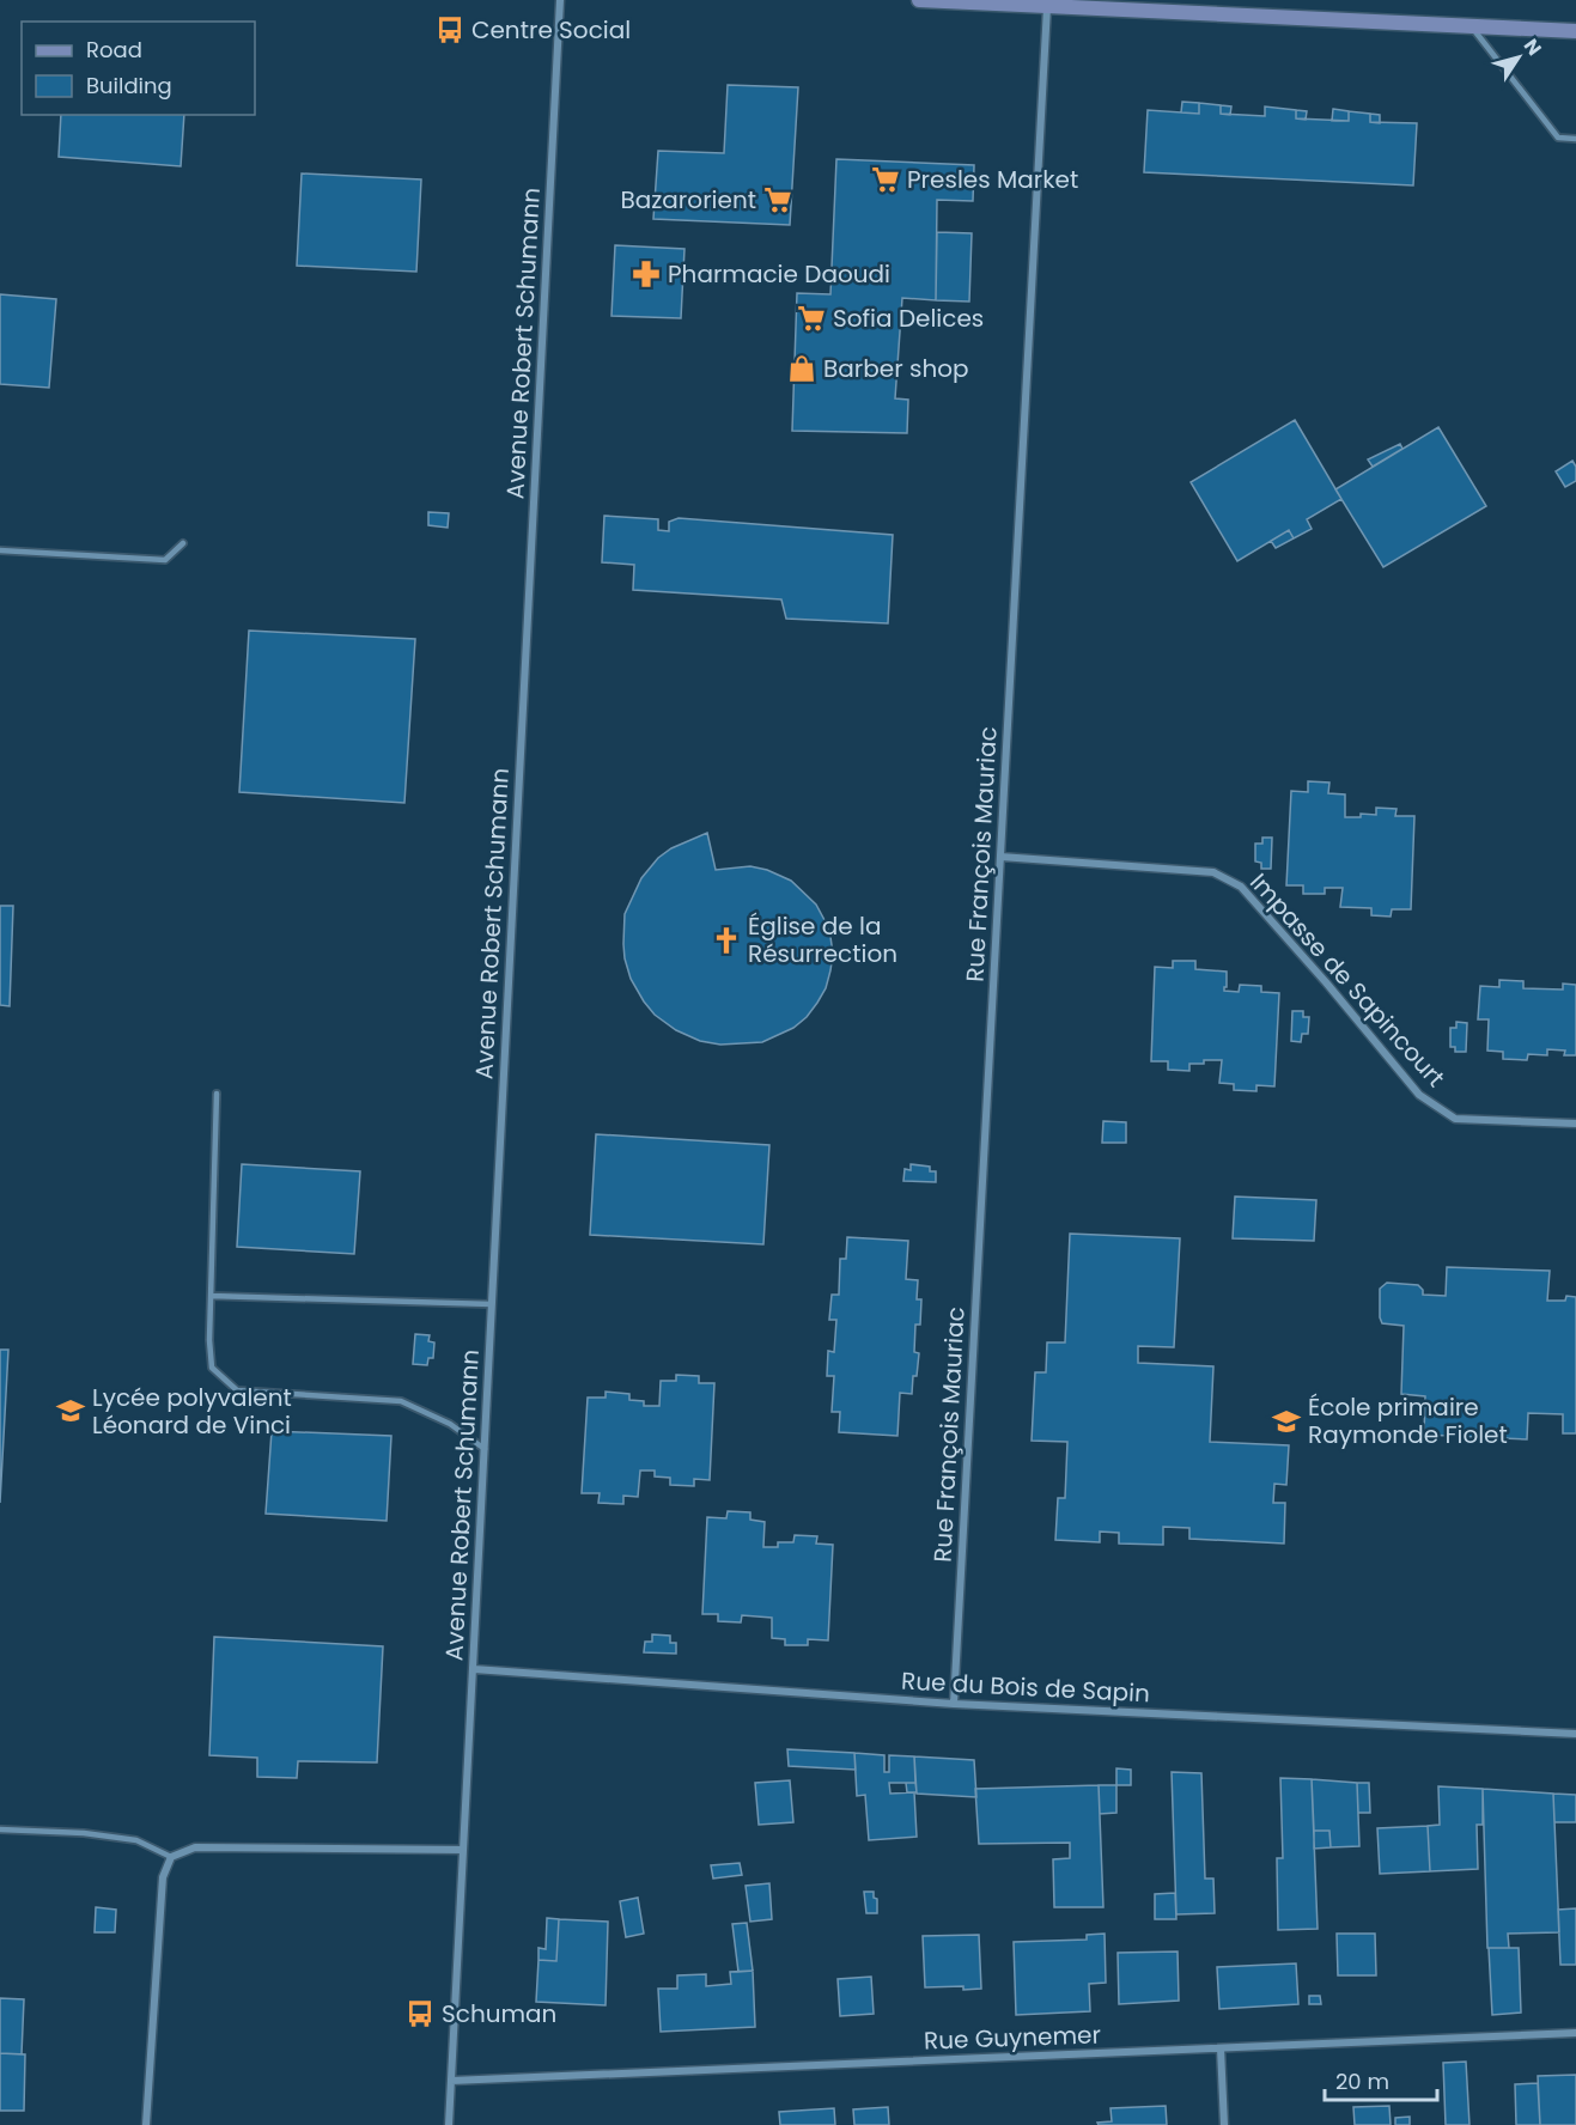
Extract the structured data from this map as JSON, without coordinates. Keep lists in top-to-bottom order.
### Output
{
  "streets": {
    "street": [
      "Avenue Robert Schumann",
      "Rue François Mauriac",
      "Impasse de Sapincourt",
      "Rue du Bois de Sapin",
      "Rue Guynemer"
    ]
  },
  "crossings": [
    ["Avenue Robert Schumann", "Rue du Bois de Sapin"],
    ["Avenue Robert Schumann", "Rue Guynemer"],
    ["Rue François Mauriac", "Impasse de Sapincourt"],
    ["Rue François Mauriac", "Rue du Bois de Sapin"]
  ],
  "places": {
    "bus stop": ["Centre Social", "Schuman"],
    "supermarket": ["Presles Market", "Bazarorient", "Sofia Delices"],
    "pharmacy": ["Pharmacie Daoudi"],
    "shop": ["Barber shop"],
    "church": ["Église de la Résurrection"],
    "school or university": ["Lycée polyvalent Léonard de Vinci", "École primaire Raymonde Fiolet"]
  },
  "legend": ["Road", "Building"],
  "scale_bar": "20 m",
  "north": "top right"
}
